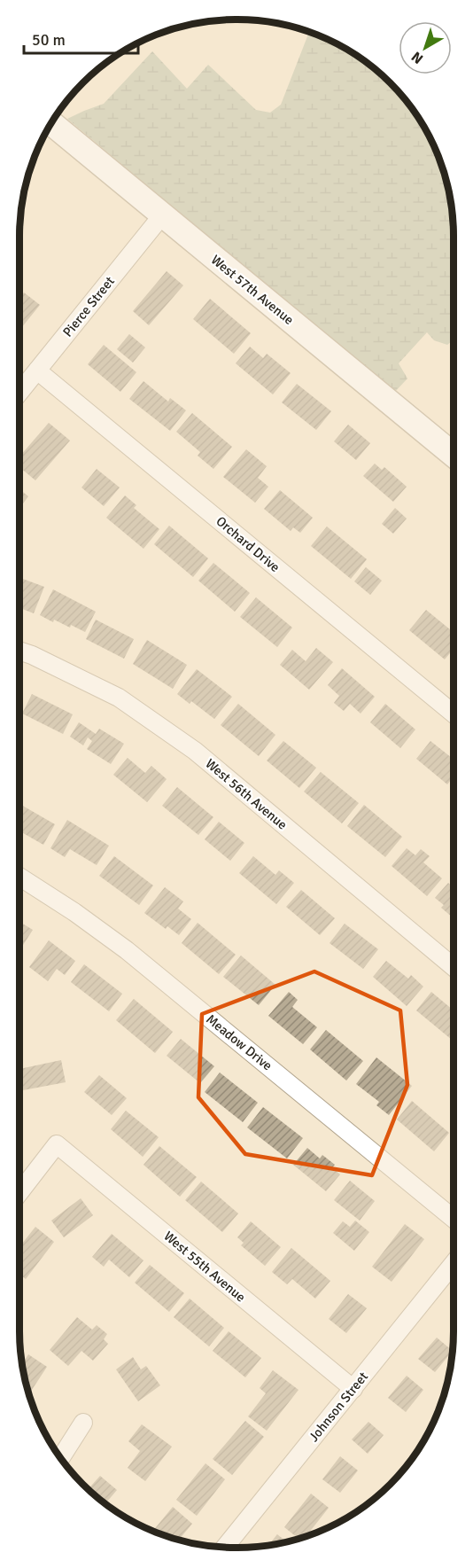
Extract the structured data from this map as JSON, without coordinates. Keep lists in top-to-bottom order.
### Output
{
  "streets": {
    "street": [
      "West 57th Avenue",
      "Pierce Street",
      "Orchard Drive",
      "West 56th Avenue",
      "Meadow Drive",
      "West 55th Avenue",
      "Johnson Street"
    ]
  },
  "crossings": [
    ["West 57th Avenue", "Pierce Street"],
    ["Pierce Street", "Orchard Drive"],
    ["West 55th Avenue", "Johnson Street"]
  ],
  "scale_bar": "50 m",
  "north": "bottom left"
}
